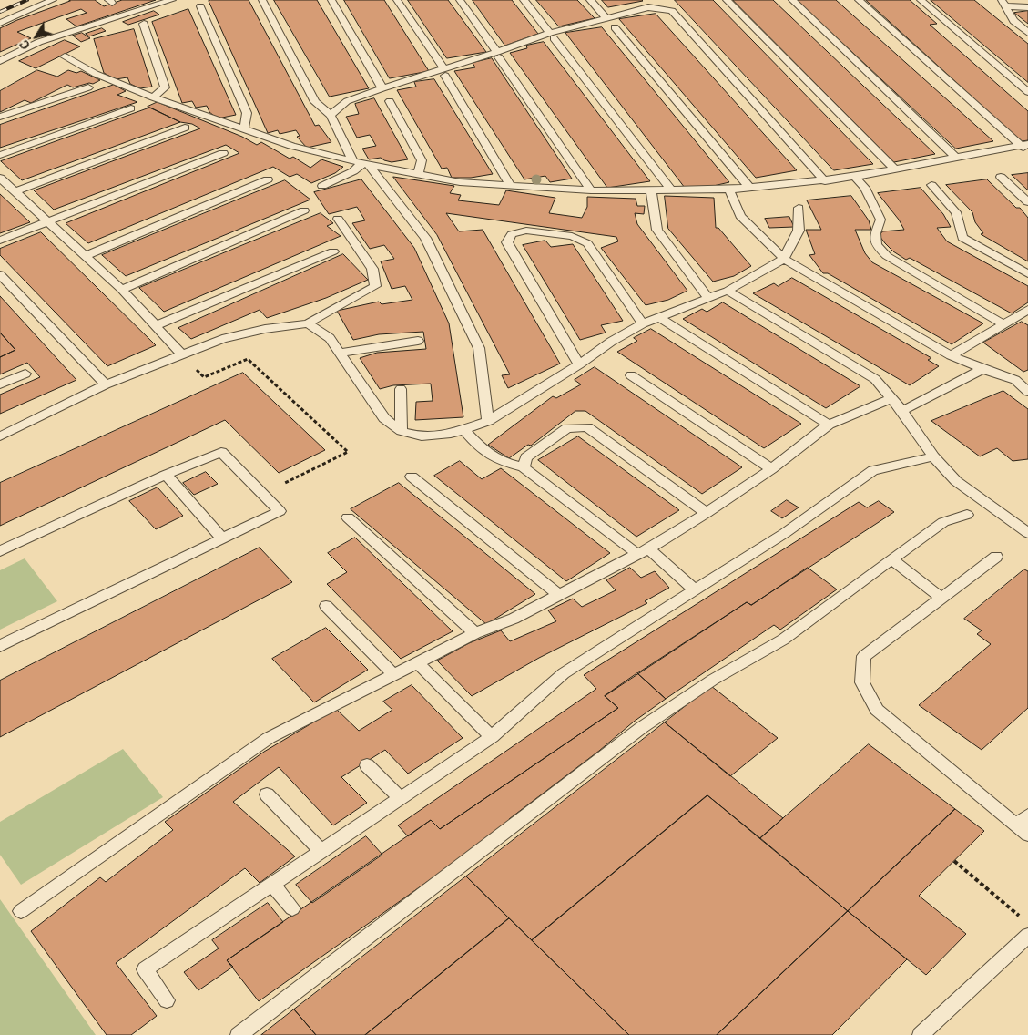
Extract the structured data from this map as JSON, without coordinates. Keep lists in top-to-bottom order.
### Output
{
  "north": "bottom left"
}
